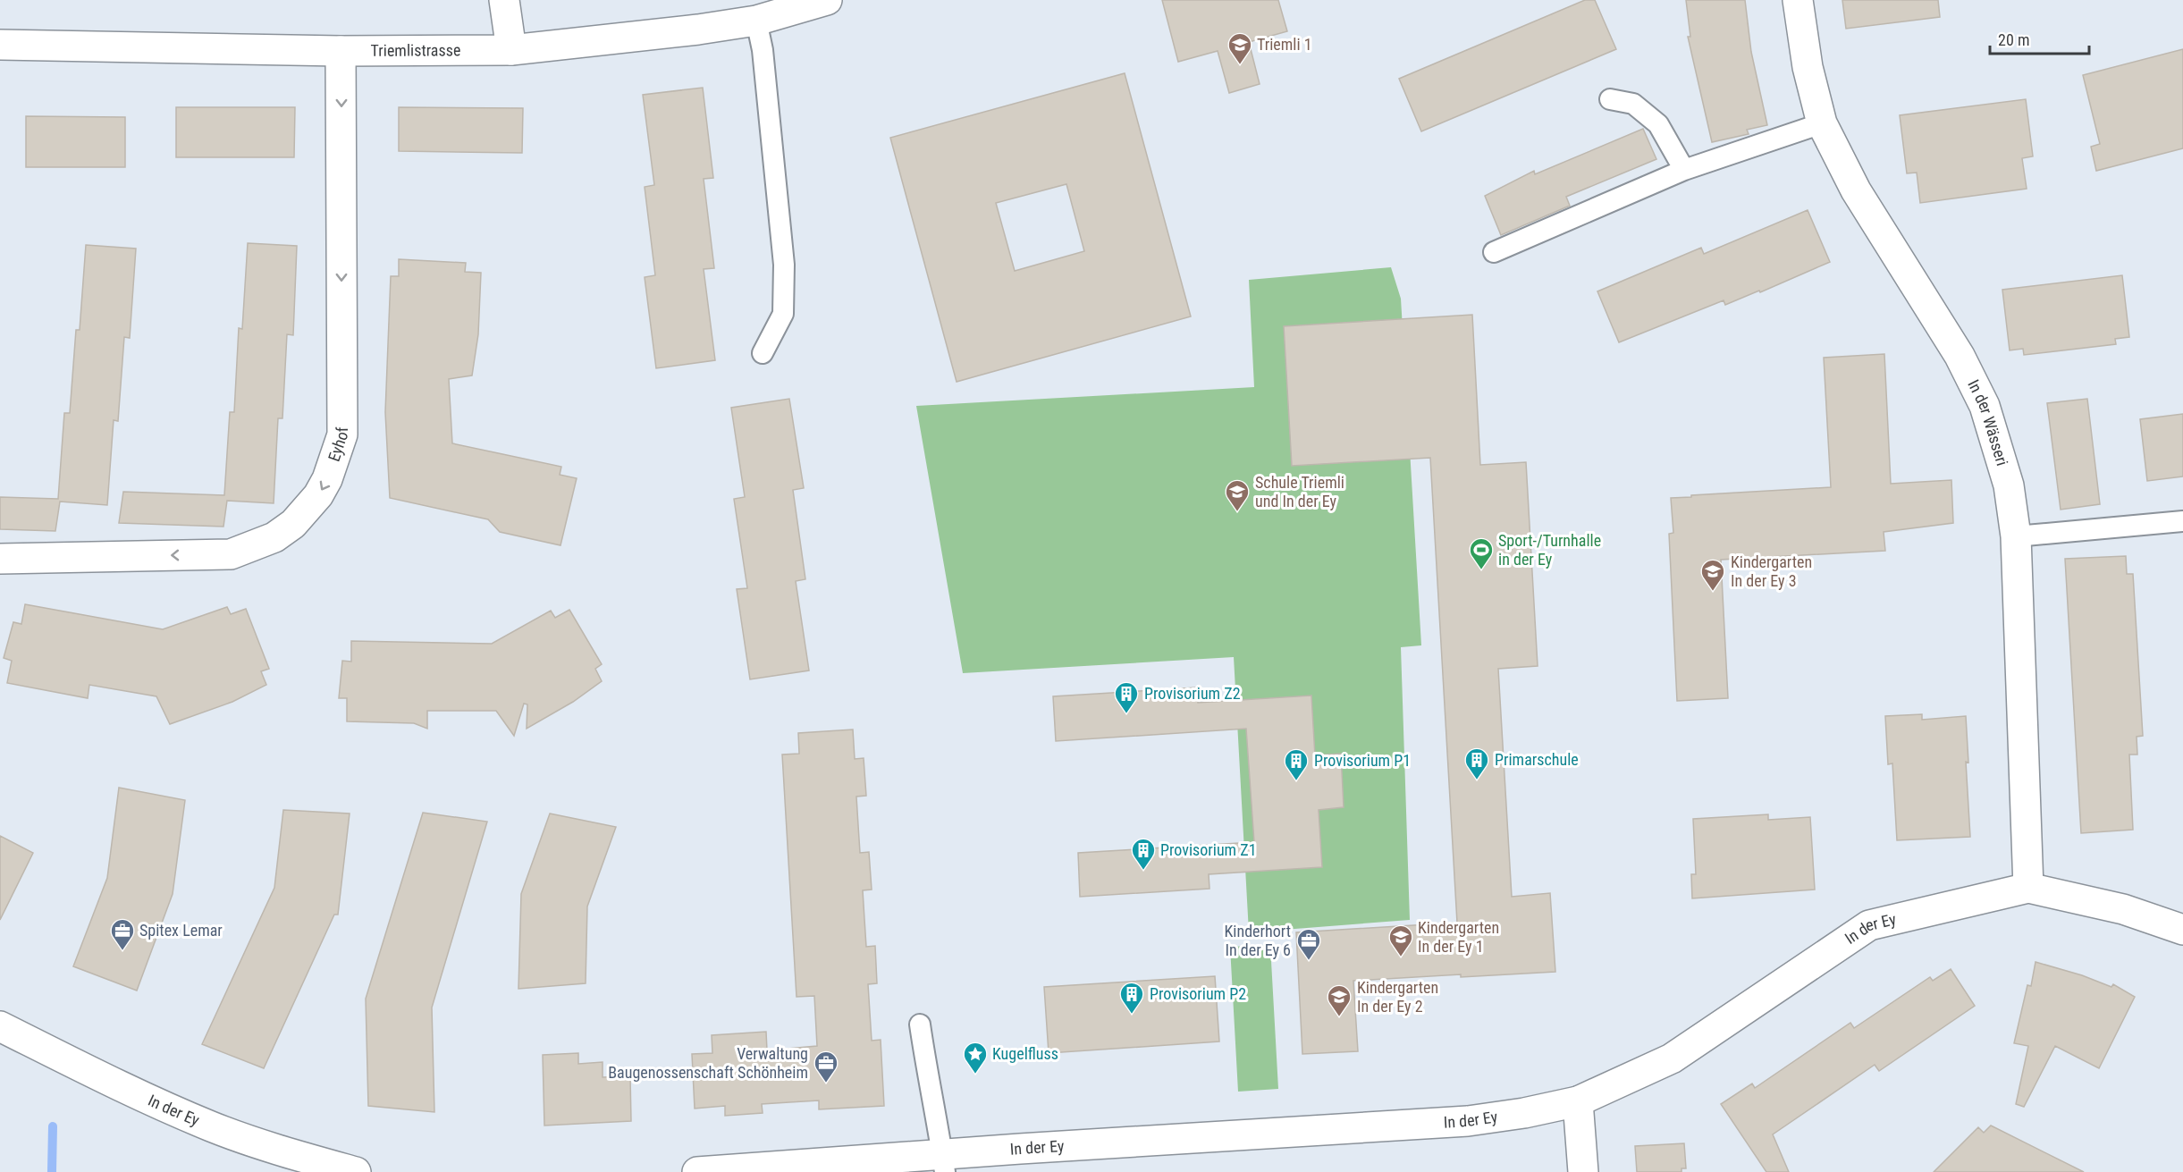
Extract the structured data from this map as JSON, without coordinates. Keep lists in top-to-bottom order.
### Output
{
  "streets": {
    "street": [
      "Triemlistrasse",
      "In der Wässeri",
      "Eyhof",
      "In der Ey"
    ]
  },
  "crossings": [
    ["Triemlistrasse", "Eyhof"],
    ["In der Wässeri", "In der Ey"]
  ],
  "places": {
    "school or university": [
      "Triemli 1",
      "Schule Triemli und In der Ey",
      "Kindergarten In der Ey 3",
      "Kindergarten In der Ey 1",
      "Kindergarten In der Ey 2"
    ],
    "sports": ["Sport-/Turnhalle in der Ey"],
    "building": [
      "Provisorium Z2",
      "Primarschule",
      "Provisorium P1",
      "Provisorium Z1",
      "Provisorium P2"
    ],
    "office": ["Spitex Lemar", "Kinderhort In der Ey 6", "Verwaltung Baugenossenschaft Schönheim"],
    "place": ["Kugelfluss"]
  },
  "scale_bar": "20 m"
}
